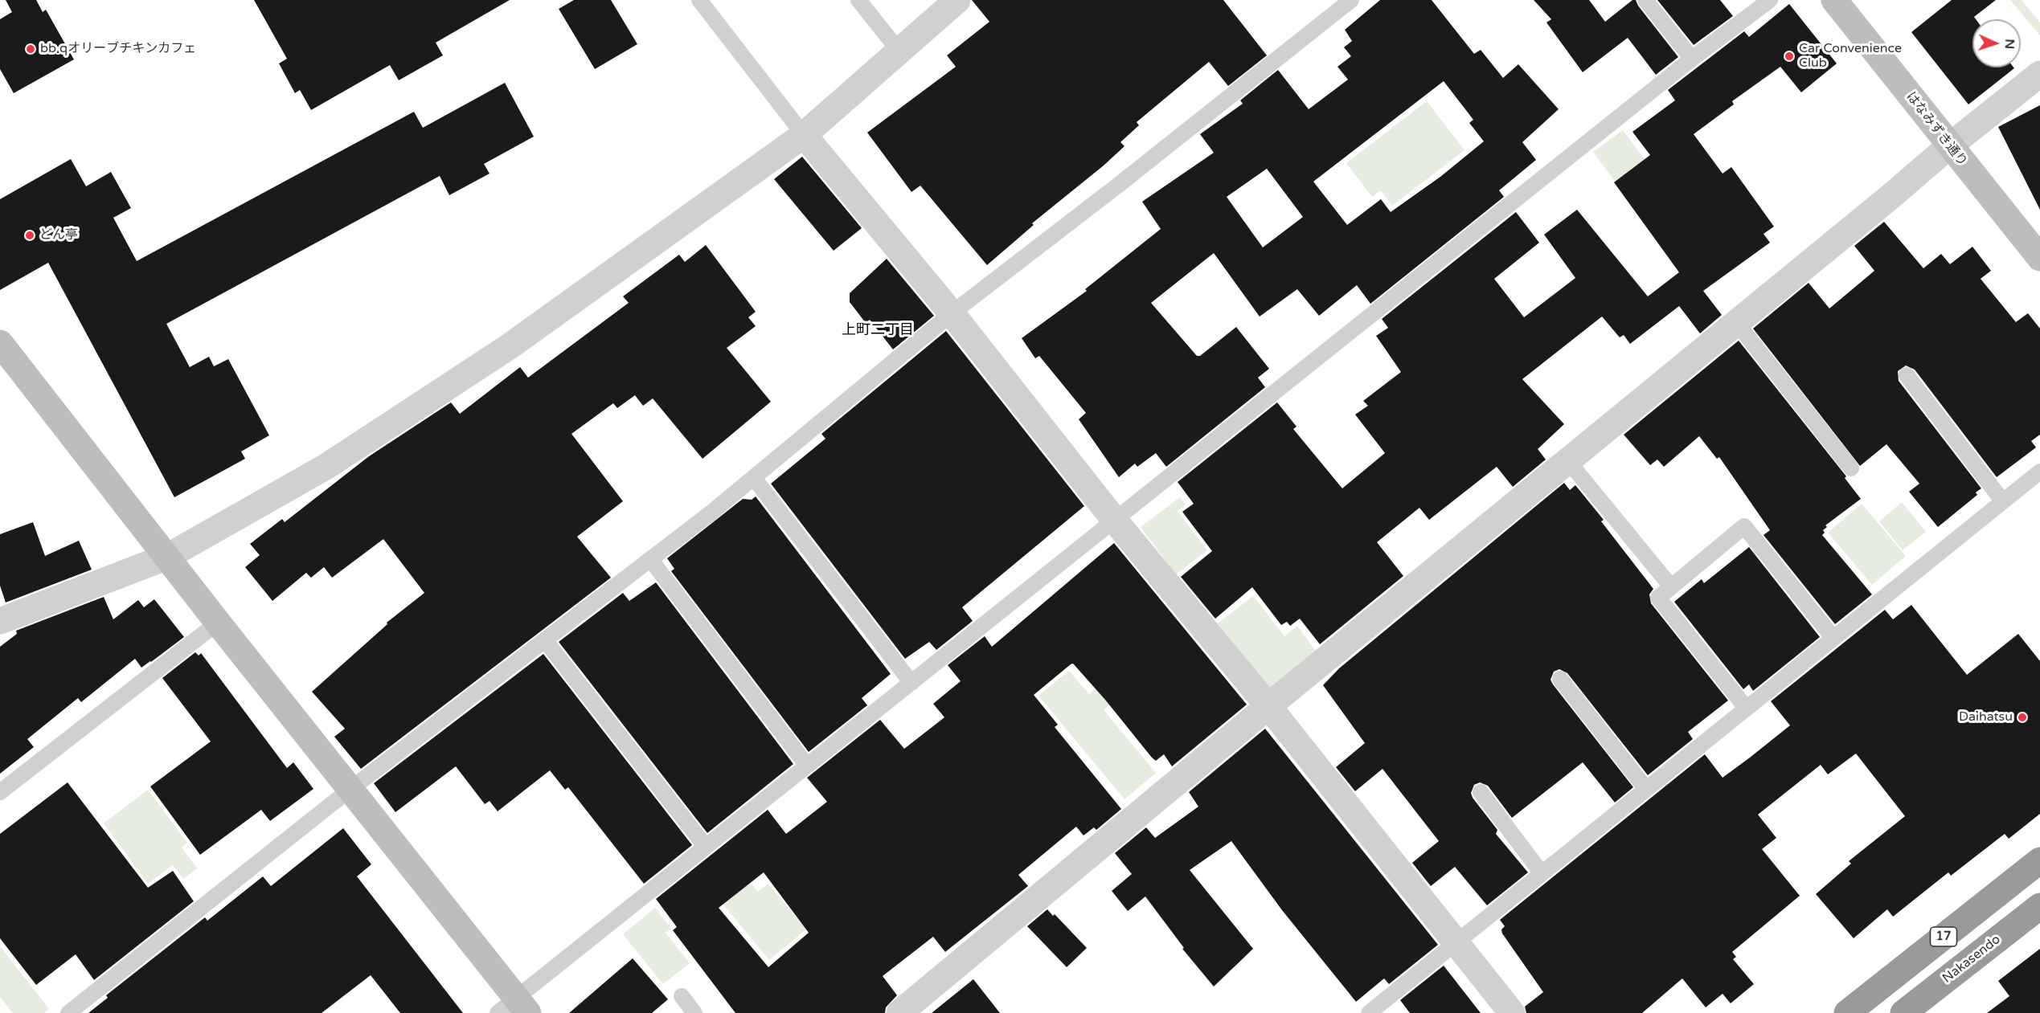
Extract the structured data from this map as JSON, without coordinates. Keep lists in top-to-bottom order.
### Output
{
  "streets": {
    "highway": ["17", "Nakasendo"],
    "street": ["はなみずき通り"]
  },
  "districts": ["上町二丁目"],
  "places": [
    "bb.qオリーブチキンカフェ",
    "Car Convenience Club",
    "どん亭",
    "Daihatsu"
  ],
  "north": "right"
}
